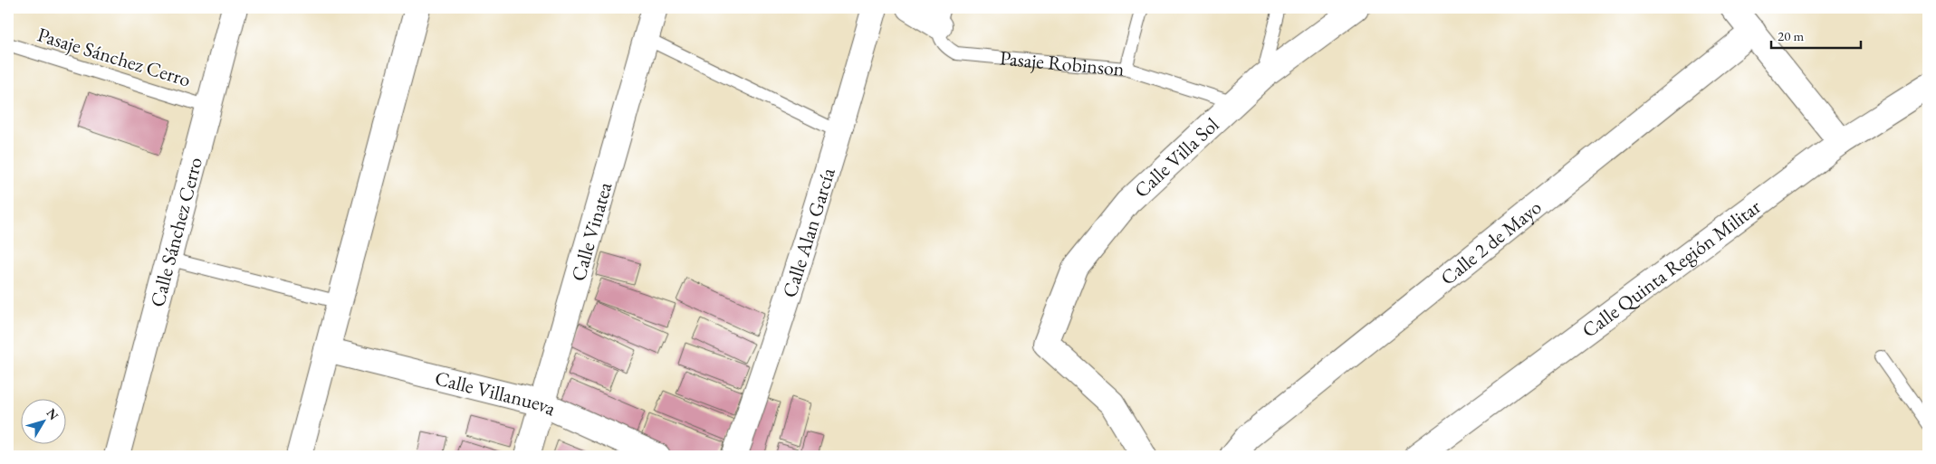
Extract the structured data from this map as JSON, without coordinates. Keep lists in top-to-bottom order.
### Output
{
  "streets": {
    "street": [
      "Pasaje Robinson",
      "Calle Villa Sol",
      "Calle Sánchez Cerro",
      "Calle Vinatea",
      "Calle Alan García",
      "Calle 2 de Mayo",
      "Calle Quinta Región Militar",
      "Calle Villanueva"
    ],
    "lane": ["Pasaje Sánchez Cerro"]
  },
  "crossings": [
    ["Pasaje Sánchez Cerro", "Calle Sánchez Cerro"],
    ["Pasaje Robinson", "Calle Villa Sol"],
    ["Calle Vinatea", "Calle Villanueva"]
  ],
  "scale_bar": "20 m",
  "north": "top right"
}
